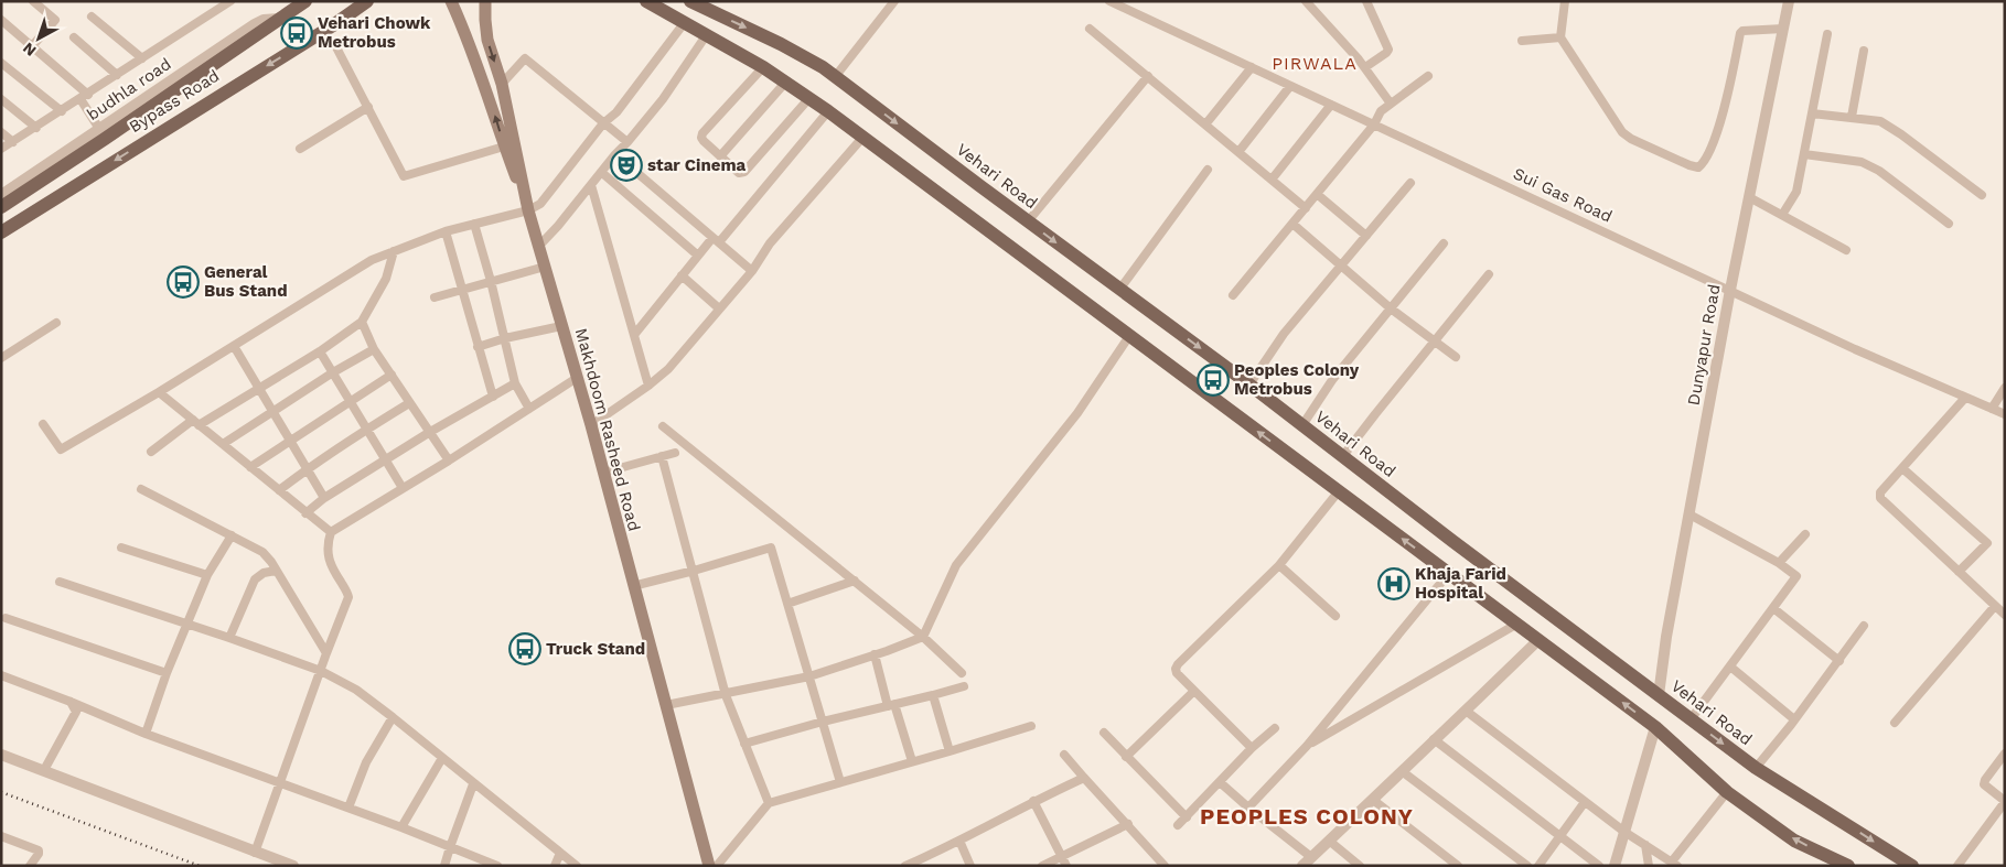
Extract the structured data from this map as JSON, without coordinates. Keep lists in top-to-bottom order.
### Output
{
  "streets": {
    "main road": ["Bypass Road", "Vehari Road", "Makhdoom Rasheed Road"],
    "street": ["budhla road", "Sui Gas Road", "Dunyapur Road"]
  },
  "crossings": [
    ["Vehari Road", "Dunyapur Road"],
    ["Sui Gas Road", "Dunyapur Road"]
  ],
  "districts": ["PIRWALA", "PEOPLES COLONY"],
  "places": {
    "bus stop": [
      "Vehari Chowk Metrobus",
      "General Bus Stand",
      "Peoples Colony Metrobus",
      "Truck Stand"
    ],
    "theatre": ["star Cinema"],
    "hospital": ["Khaja Farid Hospital"]
  },
  "north": "bottom left"
}
